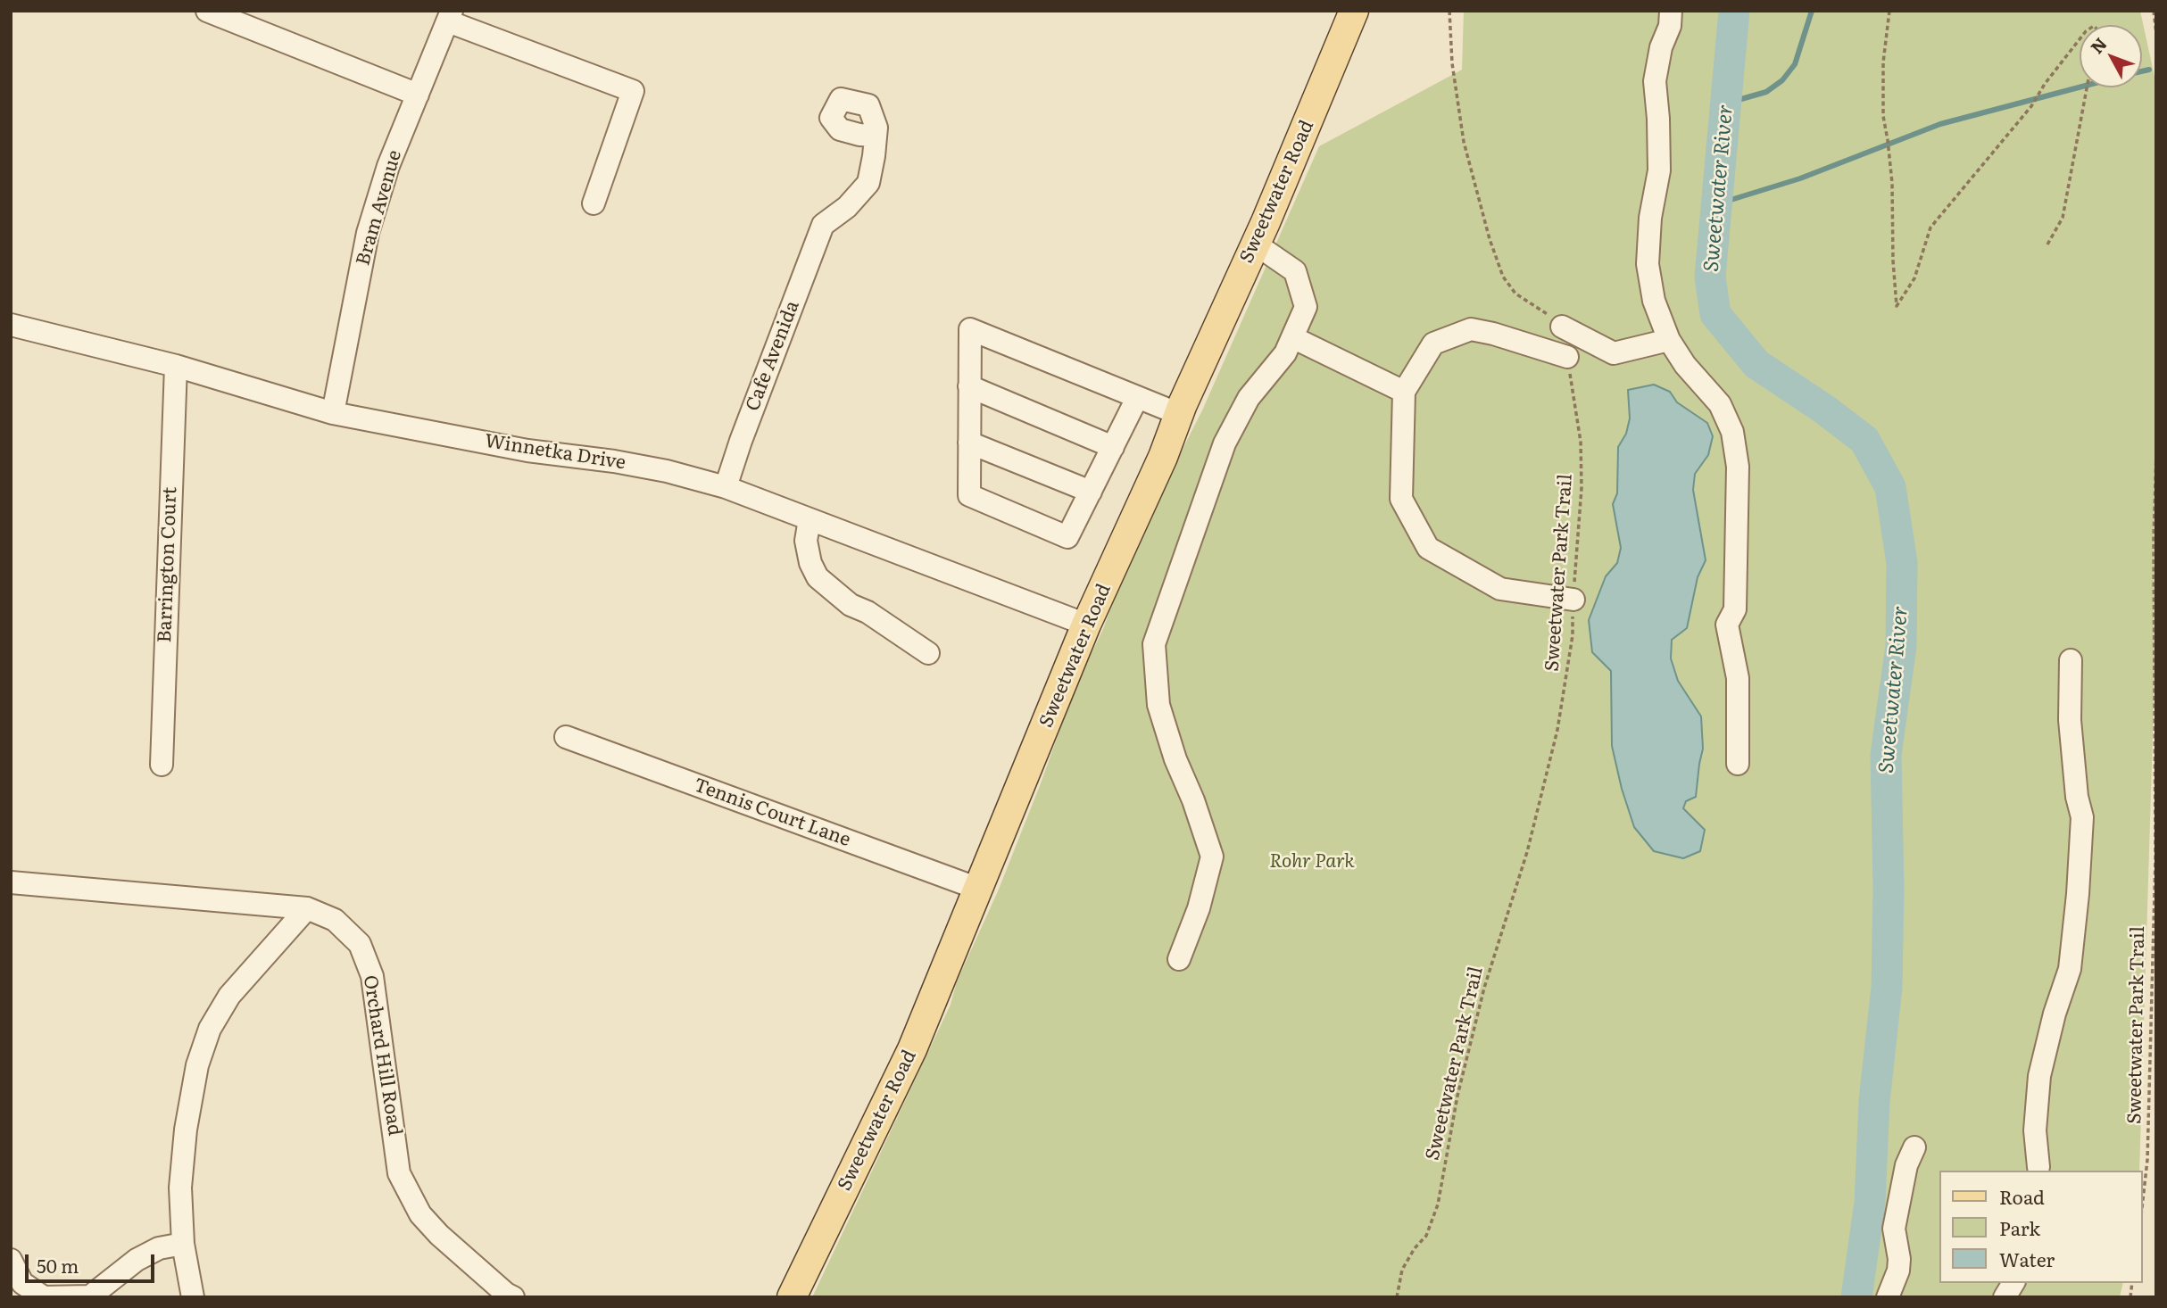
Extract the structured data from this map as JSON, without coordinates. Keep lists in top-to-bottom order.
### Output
{
  "streets": {
    "main road": ["Sweetwater Road"],
    "street": [
      "Bram Avenue",
      "Cafe Avenida",
      "Winnetka Drive",
      "Barrington Court",
      "Tennis Court Lane",
      "Orchard Hill Road"
    ],
    "path": ["Sweetwater Park Trail"]
  },
  "crossings": [
    ["Sweetwater Road", "Winnetka Drive"],
    ["Sweetwater Road", "Tennis Court Lane"],
    ["Bram Avenue", "Winnetka Drive"],
    ["Cafe Avenida", "Winnetka Drive"],
    ["Winnetka Drive", "Barrington Court"]
  ],
  "water": ["Sweetwater River"],
  "parks": ["Rohr Park"],
  "legend": ["Road", "Park", "Water"],
  "scale_bar": "50 m",
  "north": "top left"
}
